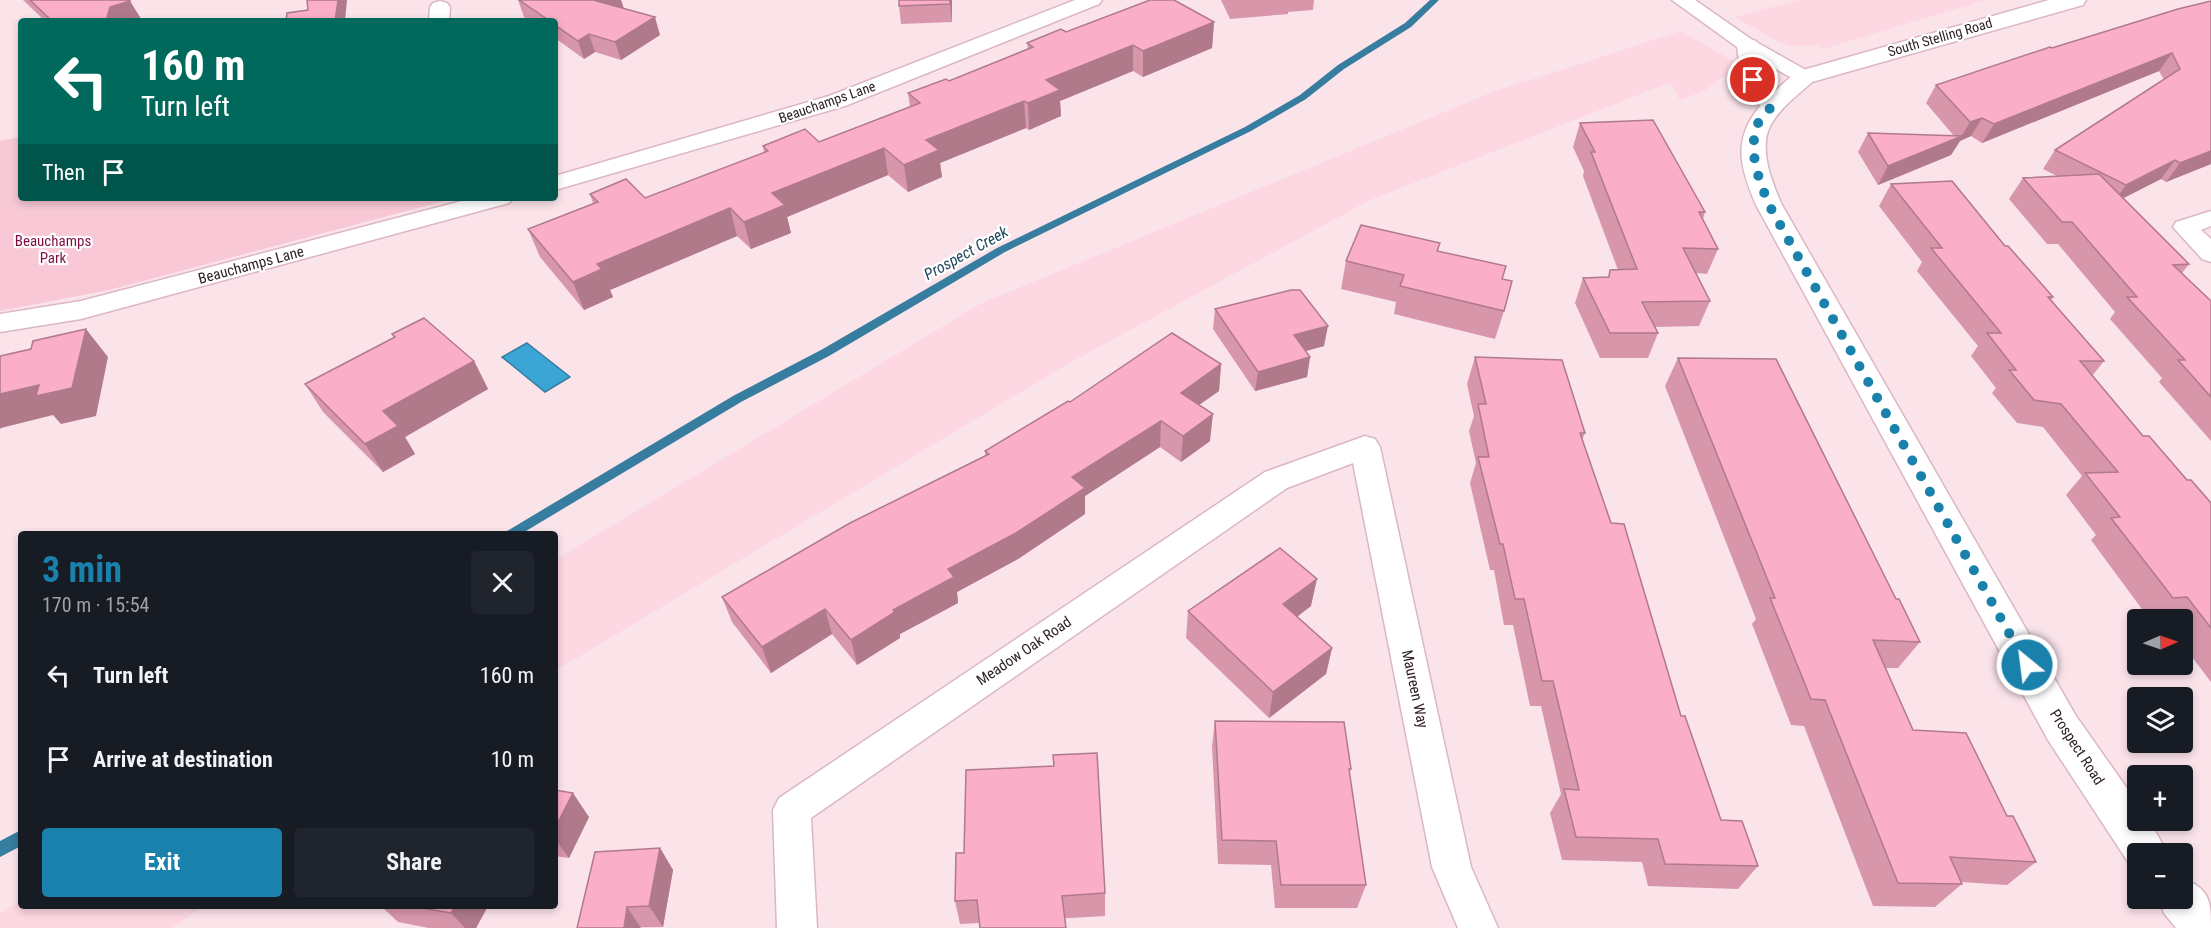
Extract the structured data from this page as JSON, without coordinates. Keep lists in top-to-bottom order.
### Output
{
  "streets": {
    "main road": ["South Stelling Road", "Prospect Road"],
    "street": ["Beauchamps Lane", "Meadow Oak Road", "Maureen Way"]
  },
  "crossings": [
    ["South Stelling Road", "Prospect Road"],
    ["Meadow Oak Road", "Maureen Way"]
  ],
  "water": ["Prospect Creek"],
  "parks": ["Beauchamps Park"],
  "north": "right",
  "page": {
    "turn": ["160 m", "Turn left"],
    "then": "Then",
    "heading": ["3 min", "170 m · 15:54"],
    "map_buttons": ["+", "−"],
    "list": [
      {
        "name": "Turn left",
        "value": "160 m"
      },
      {
        "name": "Arrive at destination",
        "value": "10 m"
      }
    ],
    "buttons": ["Exit", "Share"]
  }
}
